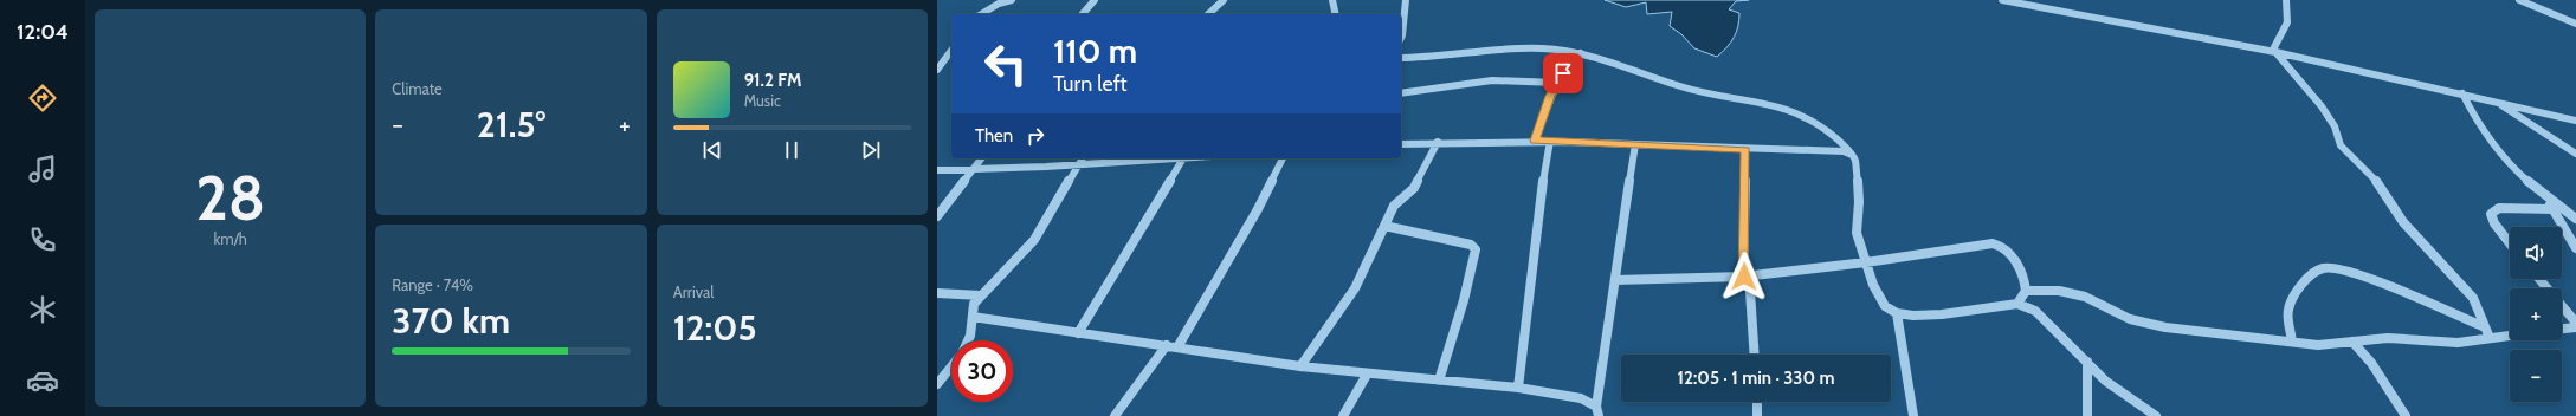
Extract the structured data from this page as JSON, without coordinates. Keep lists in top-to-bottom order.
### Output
{
  "page": {
    "tabs": "12:04",
    "tile": [
      ["28", "km/h"],
      "Climate",
      ["Range · 74%", "370 km"],
      ["Arrival", "12:05"]
    ],
    "turn": ["110 m", "Turn left"],
    "song": ["91.2 FM", "Music"],
    "heat": ["−", "21.5°", "+"],
    "then": "Then",
    "map_buttons": ["+", "−"],
    "limit": "30",
    "trip": "12:05 · 1 min · 330 m"
  }
}
